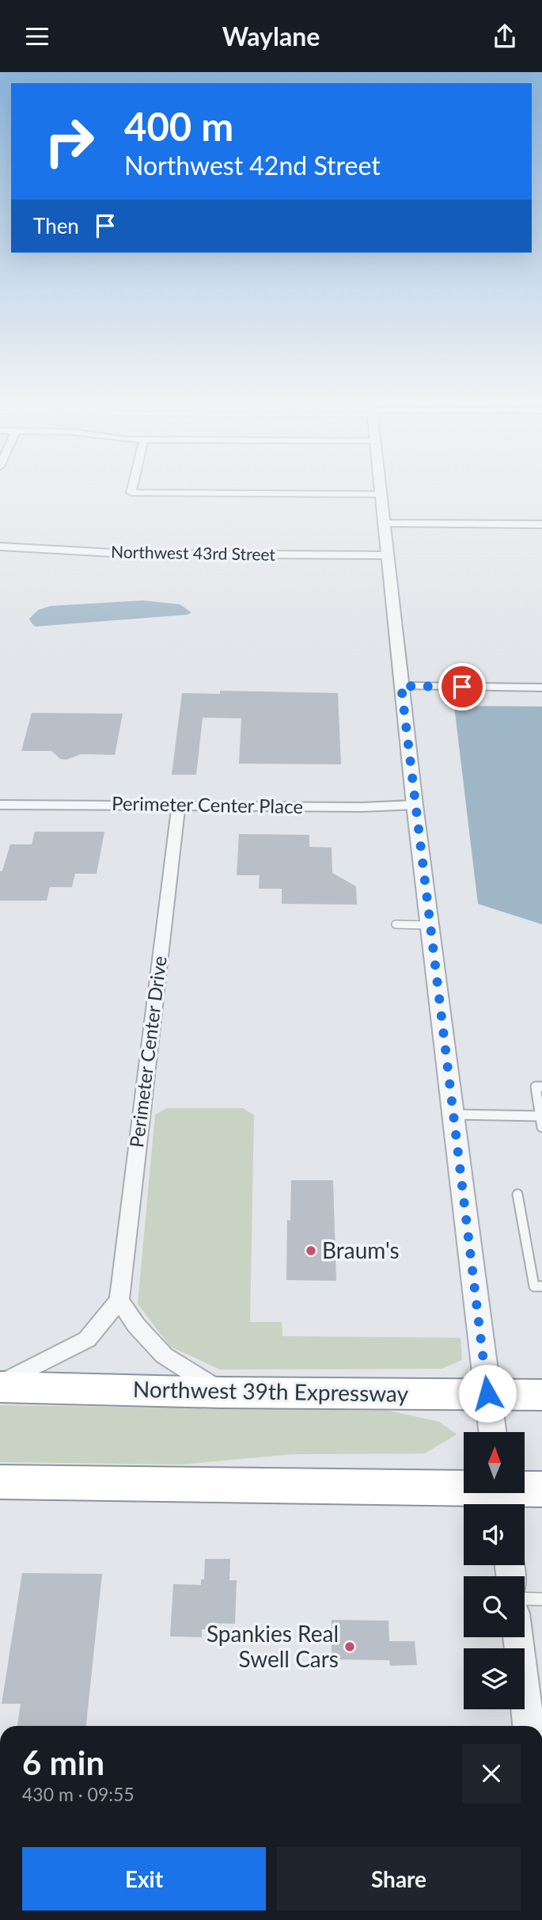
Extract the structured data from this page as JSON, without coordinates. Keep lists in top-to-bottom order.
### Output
{
  "streets": {
    "highway": ["Northwest 39th Expressway"],
    "street": ["Northwest 43rd Street", "Perimeter Center Place", "Perimeter Center Drive"]
  },
  "crossings": [
    ["Perimeter Center Place", "Perimeter Center Drive"]
  ],
  "places": ["Braum's", "Spankies Real Swell Cars"],
  "north": "top",
  "page": {
    "header": "Waylane",
    "turn": ["400 m", "Northwest 42nd Street"],
    "then": "Then",
    "heading": ["6 min", "430 m · 09:55"],
    "buttons": ["Exit", "Share"]
  }
}
